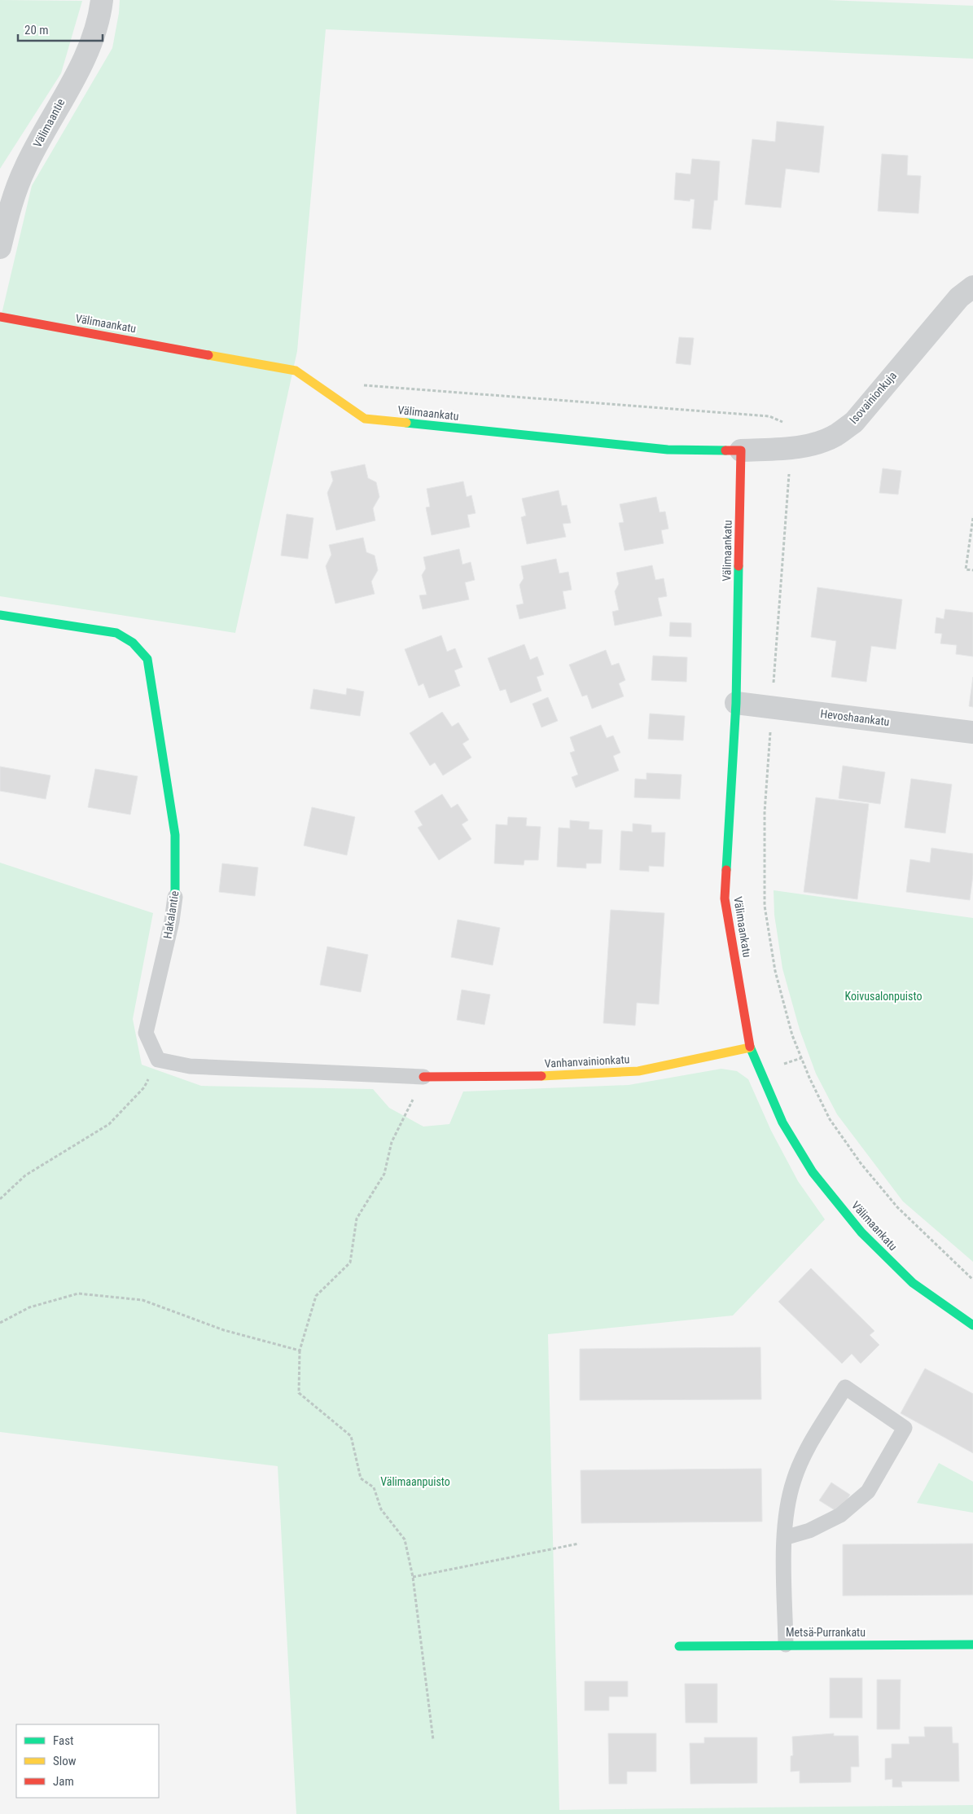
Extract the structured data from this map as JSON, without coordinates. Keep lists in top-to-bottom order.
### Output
{
  "streets": {
    "street": [
      "Välimaantie",
      "Välimaankatu",
      "Isovainionkuja",
      "Hevoshaankatu",
      "Hakalantie",
      "Vanhanvainionkatu",
      "Metsä-Purrankatu"
    ]
  },
  "crossings": [
    ["Välimaankatu", "Isovainionkuja"],
    ["Välimaankatu", "Hevoshaankatu"],
    ["Välimaankatu", "Vanhanvainionkatu"]
  ],
  "parks": ["Koivusalonpuisto", "Välimaanpuisto"],
  "legend": ["Fast", "Slow", "Jam"],
  "scale_bar": "20 m"
}
